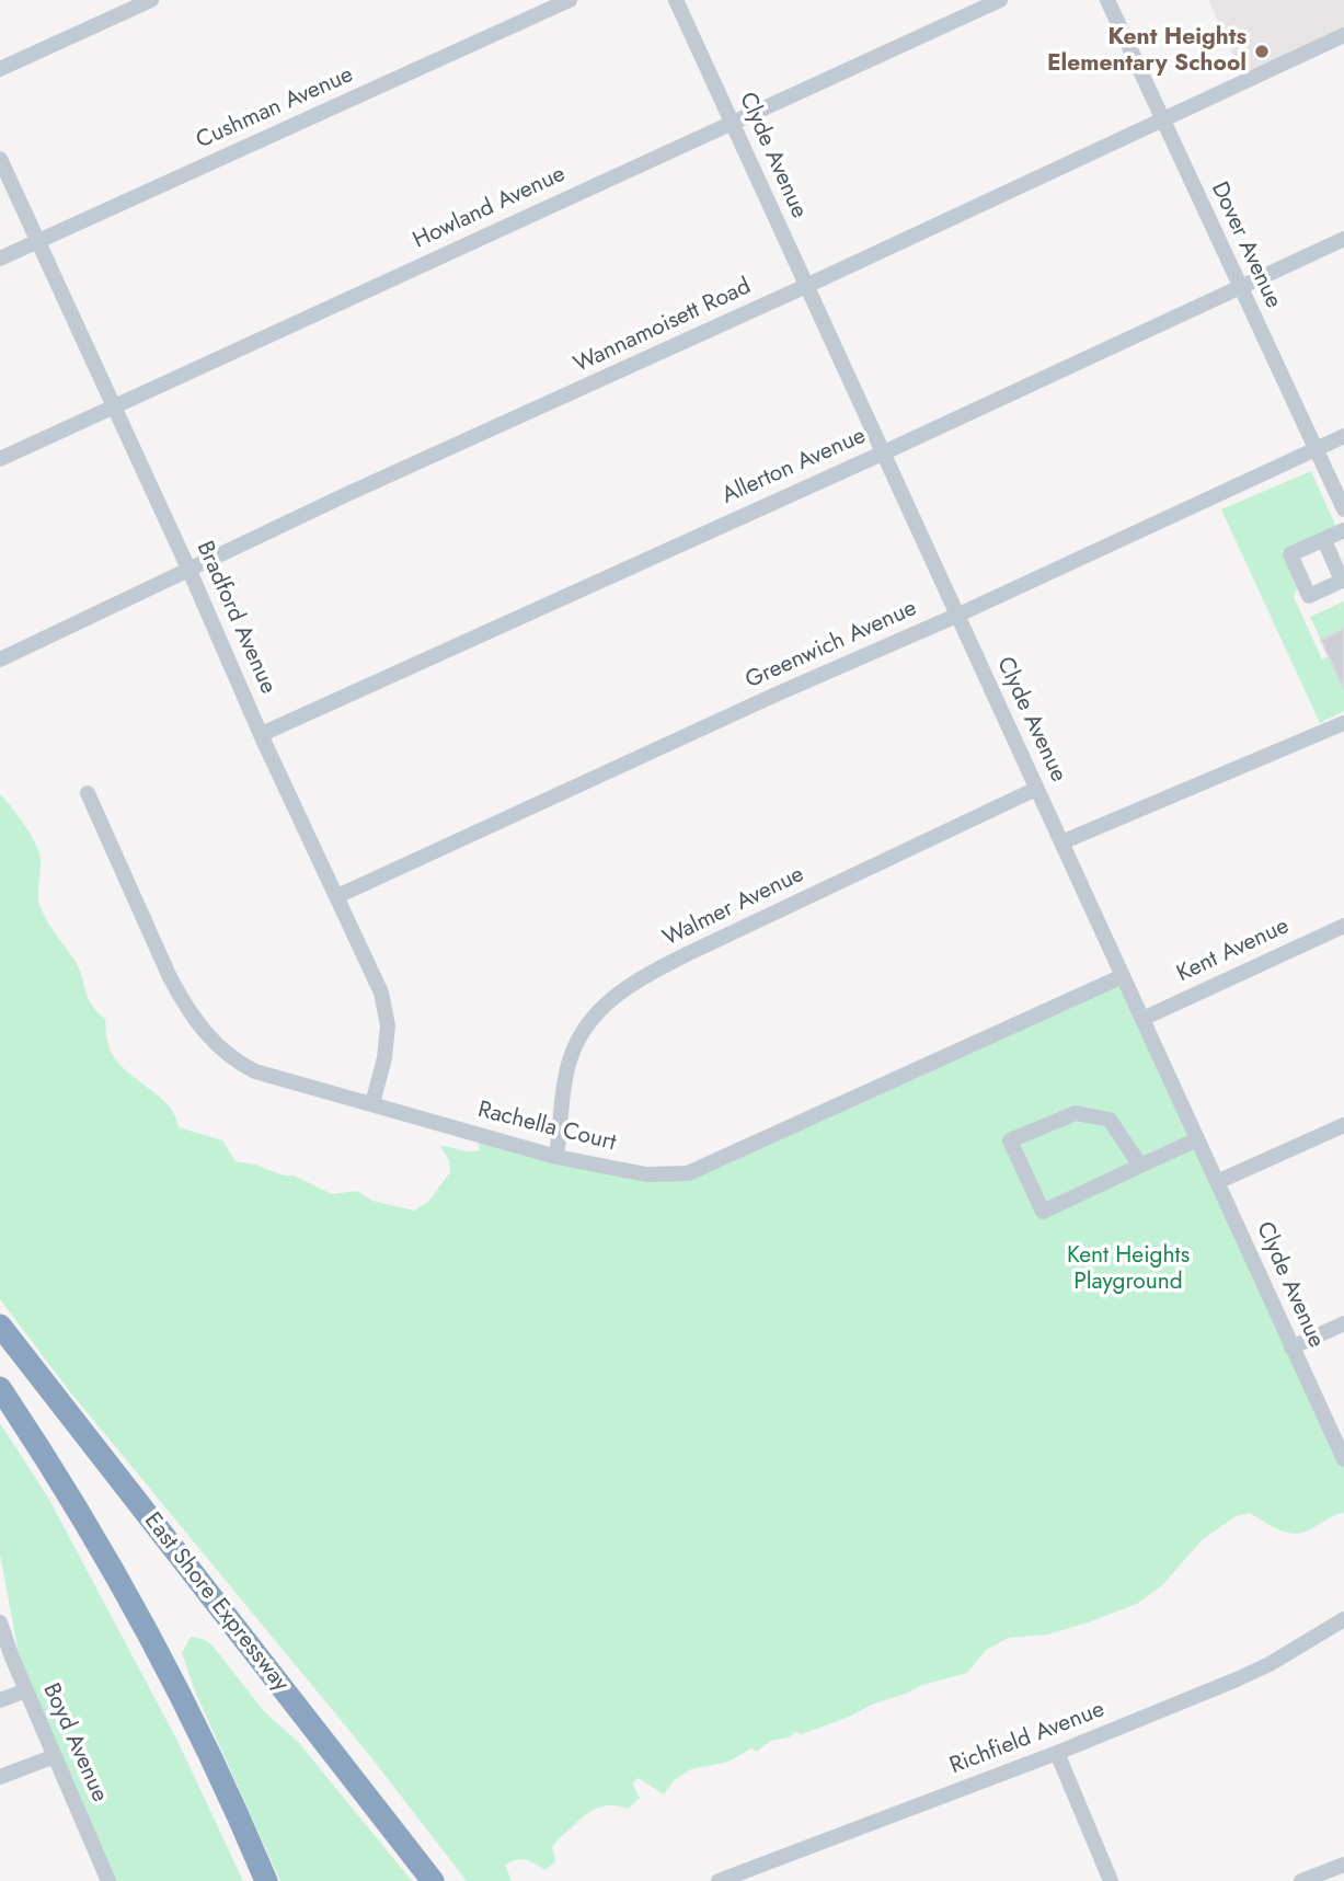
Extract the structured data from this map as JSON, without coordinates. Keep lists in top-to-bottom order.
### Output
{
  "streets": {
    "highway": ["East Shore Expressway"],
    "street": [
      "Cushman Avenue",
      "Clyde Avenue",
      "Howland Avenue",
      "Dover Avenue",
      "Wannamoisett Road",
      "Allerton Avenue",
      "Bradford Avenue",
      "Greenwich Avenue",
      "Walmer Avenue",
      "Kent Avenue",
      "Rachella Court",
      "Richfield Avenue",
      "Boyd Avenue"
    ]
  },
  "crossings": [
    ["Cushman Avenue", "Bradford Avenue"],
    ["Clyde Avenue", "Howland Avenue"],
    ["Clyde Avenue", "Wannamoisett Road"],
    ["Clyde Avenue", "Allerton Avenue"],
    ["Clyde Avenue", "Greenwich Avenue"],
    ["Clyde Avenue", "Walmer Avenue"],
    ["Clyde Avenue", "Kent Avenue"],
    ["Clyde Avenue", "Rachella Court"],
    ["Howland Avenue", "Bradford Avenue"],
    ["Dover Avenue", "Wannamoisett Road"],
    ["Dover Avenue", "Allerton Avenue"],
    ["Dover Avenue", "Greenwich Avenue"],
    ["Wannamoisett Road", "Bradford Avenue"],
    ["Allerton Avenue", "Bradford Avenue"],
    ["Bradford Avenue", "Greenwich Avenue"],
    ["Bradford Avenue", "Rachella Court"],
    ["Walmer Avenue", "Rachella Court"]
  ],
  "parks": ["Kent Heights Playground"],
  "places": ["Kent Heights Elementary School"]
}
